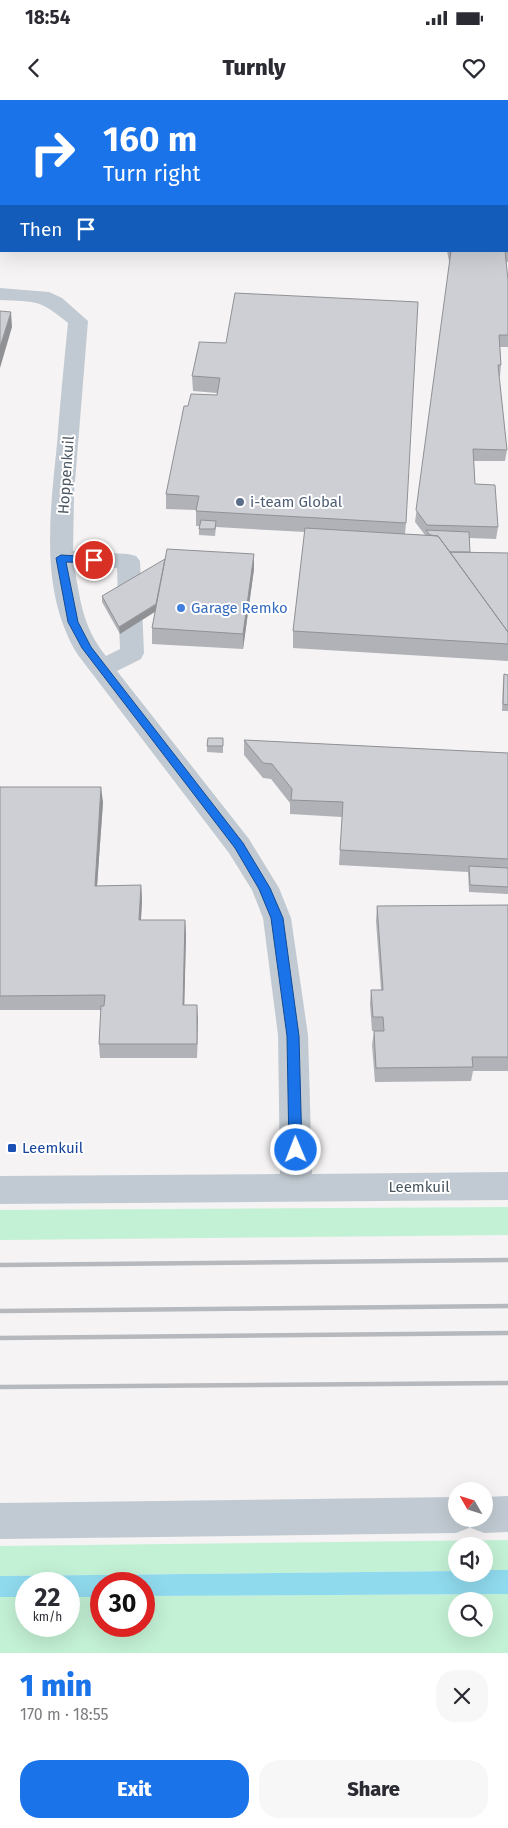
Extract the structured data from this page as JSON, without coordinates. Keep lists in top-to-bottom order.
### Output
{
  "streets": {
    "street": ["Hoppenkuil", "Leemkuil"]
  },
  "crossings": [
    ["Hoppenkuil", "Leemkuil"]
  ],
  "places": {
    "other": ["i-team Global", "Garage Remko"],
    "transit": ["Leemkuil"]
  },
  "north": "top left",
  "page": {
    "status": "18:54",
    "header": "Turnly",
    "turn": ["160 m", "Turn right"],
    "then": "Then",
    "speed": "22 km/h",
    "limit": "30",
    "heading": ["1 min", "170 m · 18:55"],
    "buttons": ["Exit", "Share"]
  }
}
